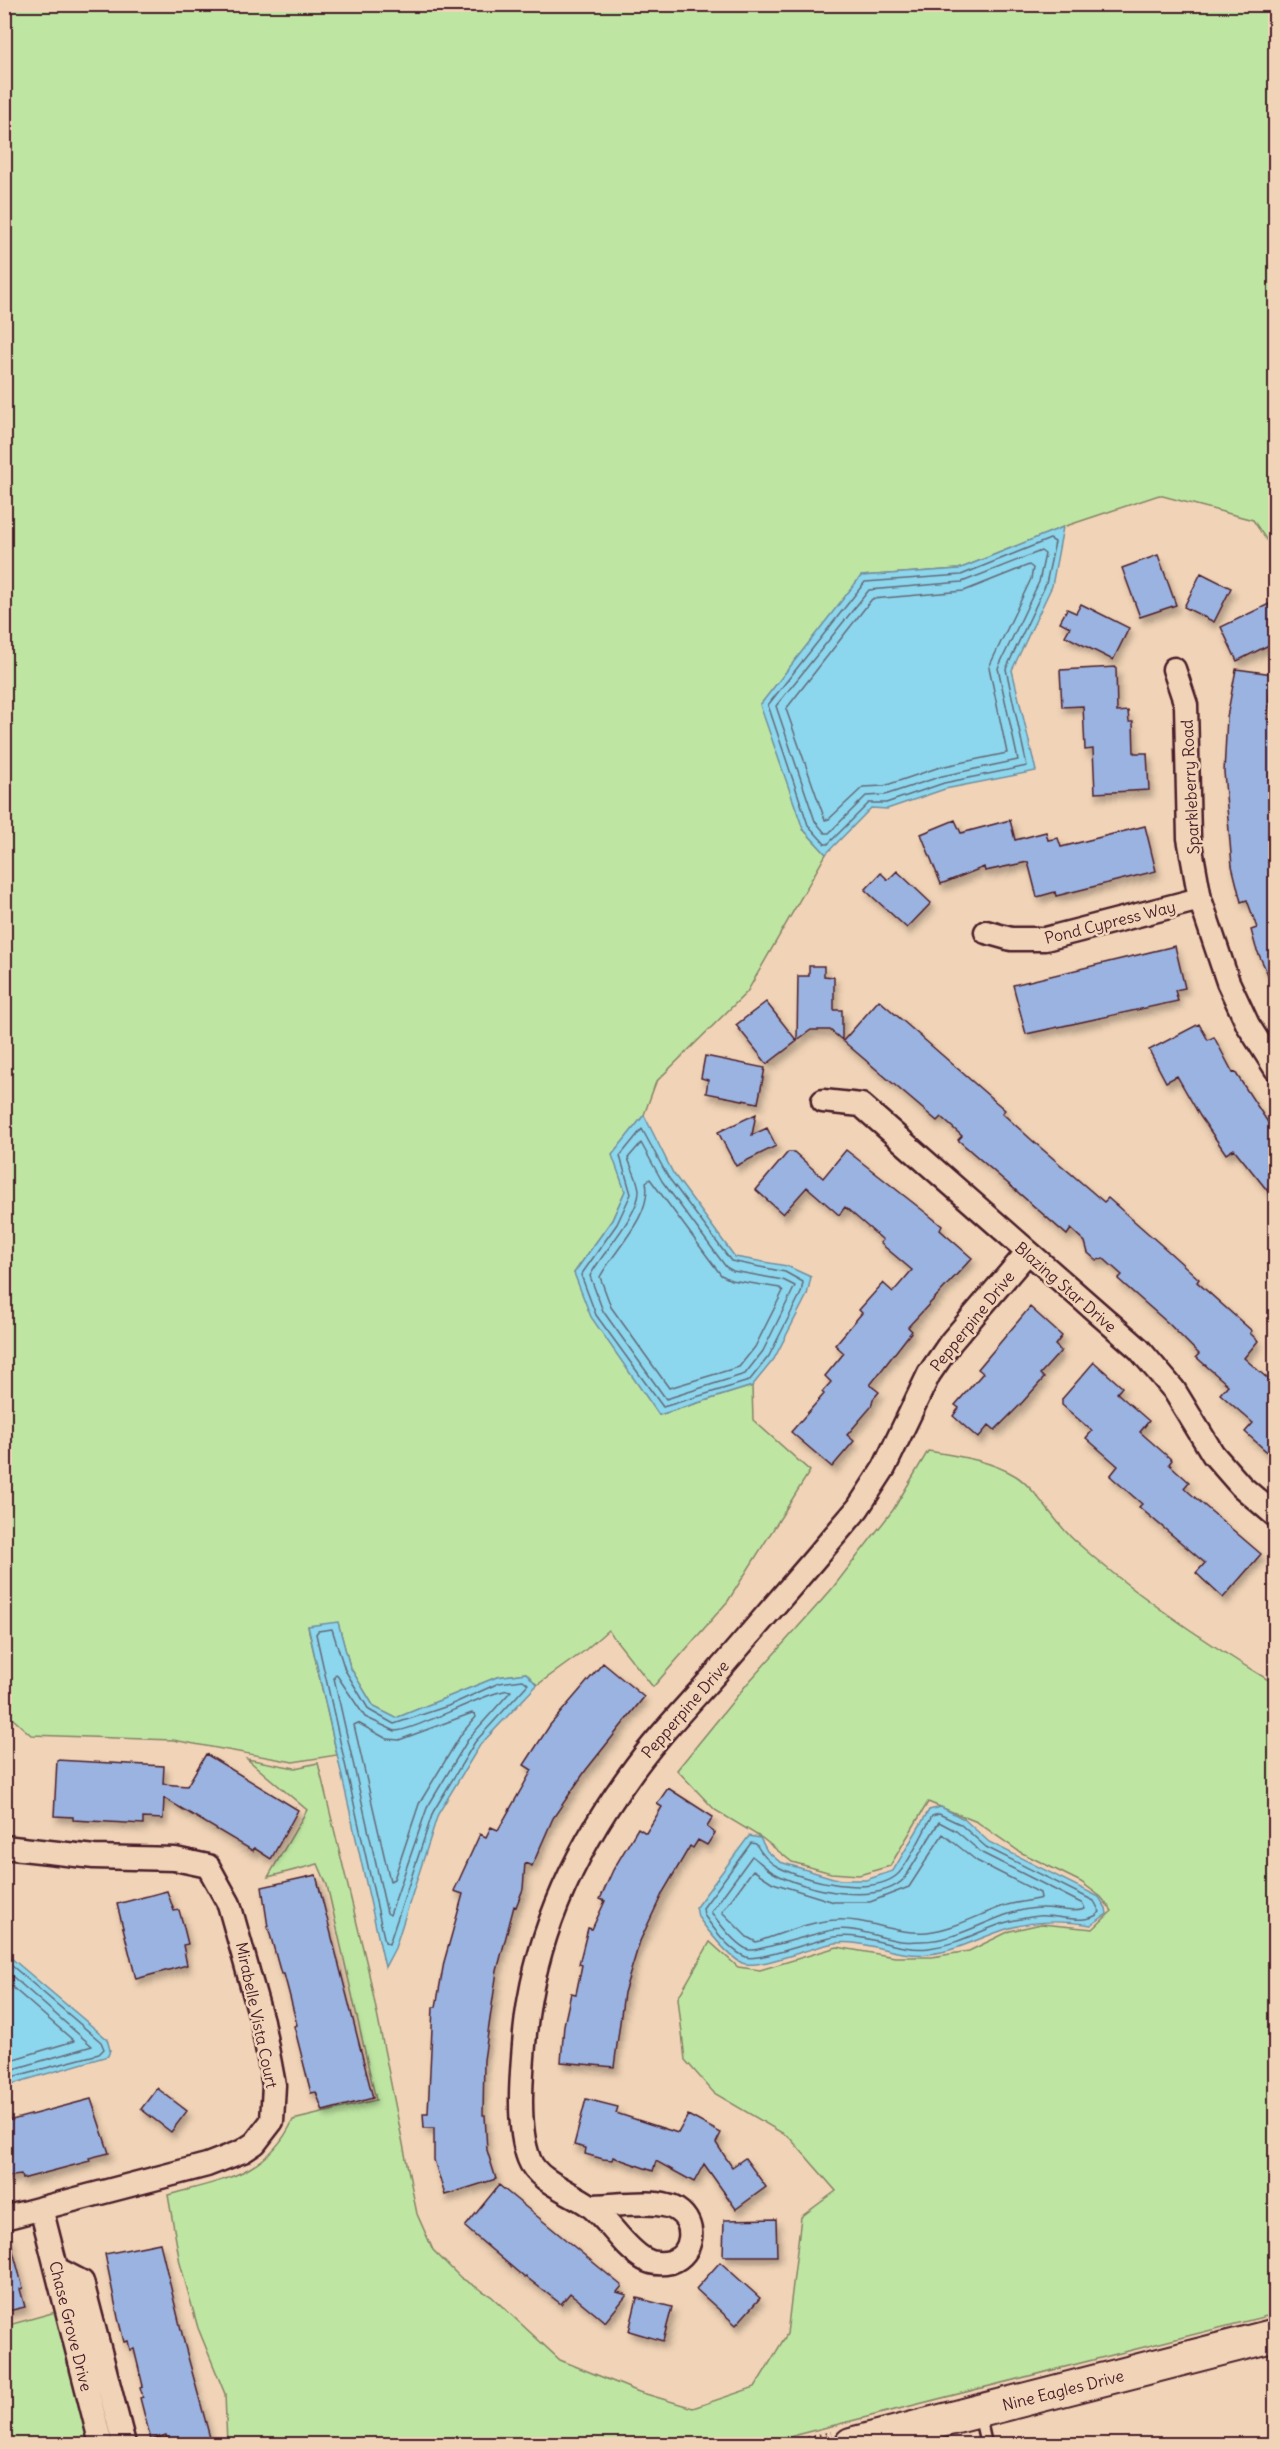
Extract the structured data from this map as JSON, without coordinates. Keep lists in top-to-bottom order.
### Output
{
  "streets": {
    "street": [
      "Sparkleberry Road",
      "Pond Cypress Way",
      "Blazing Star Drive",
      "Pepperpine Drive",
      "Mirabelle Vista Court",
      "Chase Grove Drive",
      "Nine Eagles Drive"
    ]
  },
  "crossings": [
    ["Sparkleberry Road", "Pond Cypress Way"],
    ["Blazing Star Drive", "Pepperpine Drive"],
    ["Mirabelle Vista Court", "Chase Grove Drive"]
  ]
}
